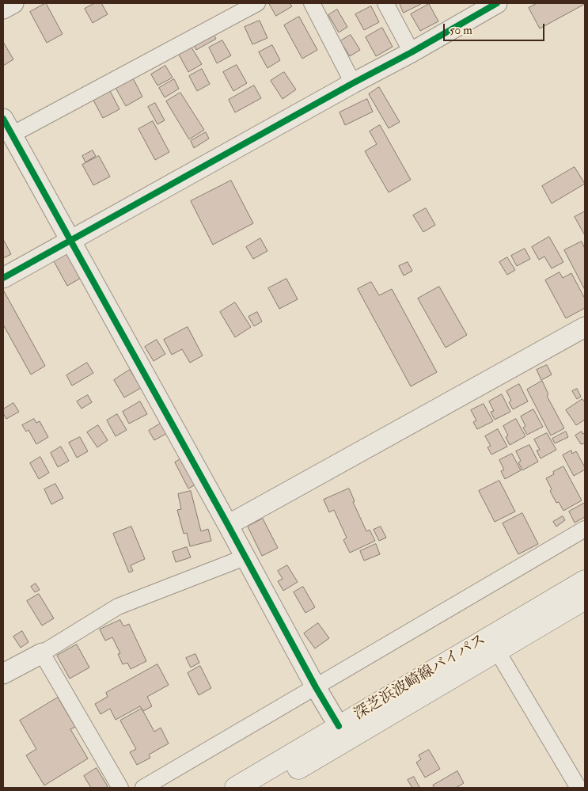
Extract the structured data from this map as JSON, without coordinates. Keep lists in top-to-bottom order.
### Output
{
  "streets": {
    "main road": ["深芝浜波崎線バイパス"]
  },
  "scale_bar": "50 m"
}
